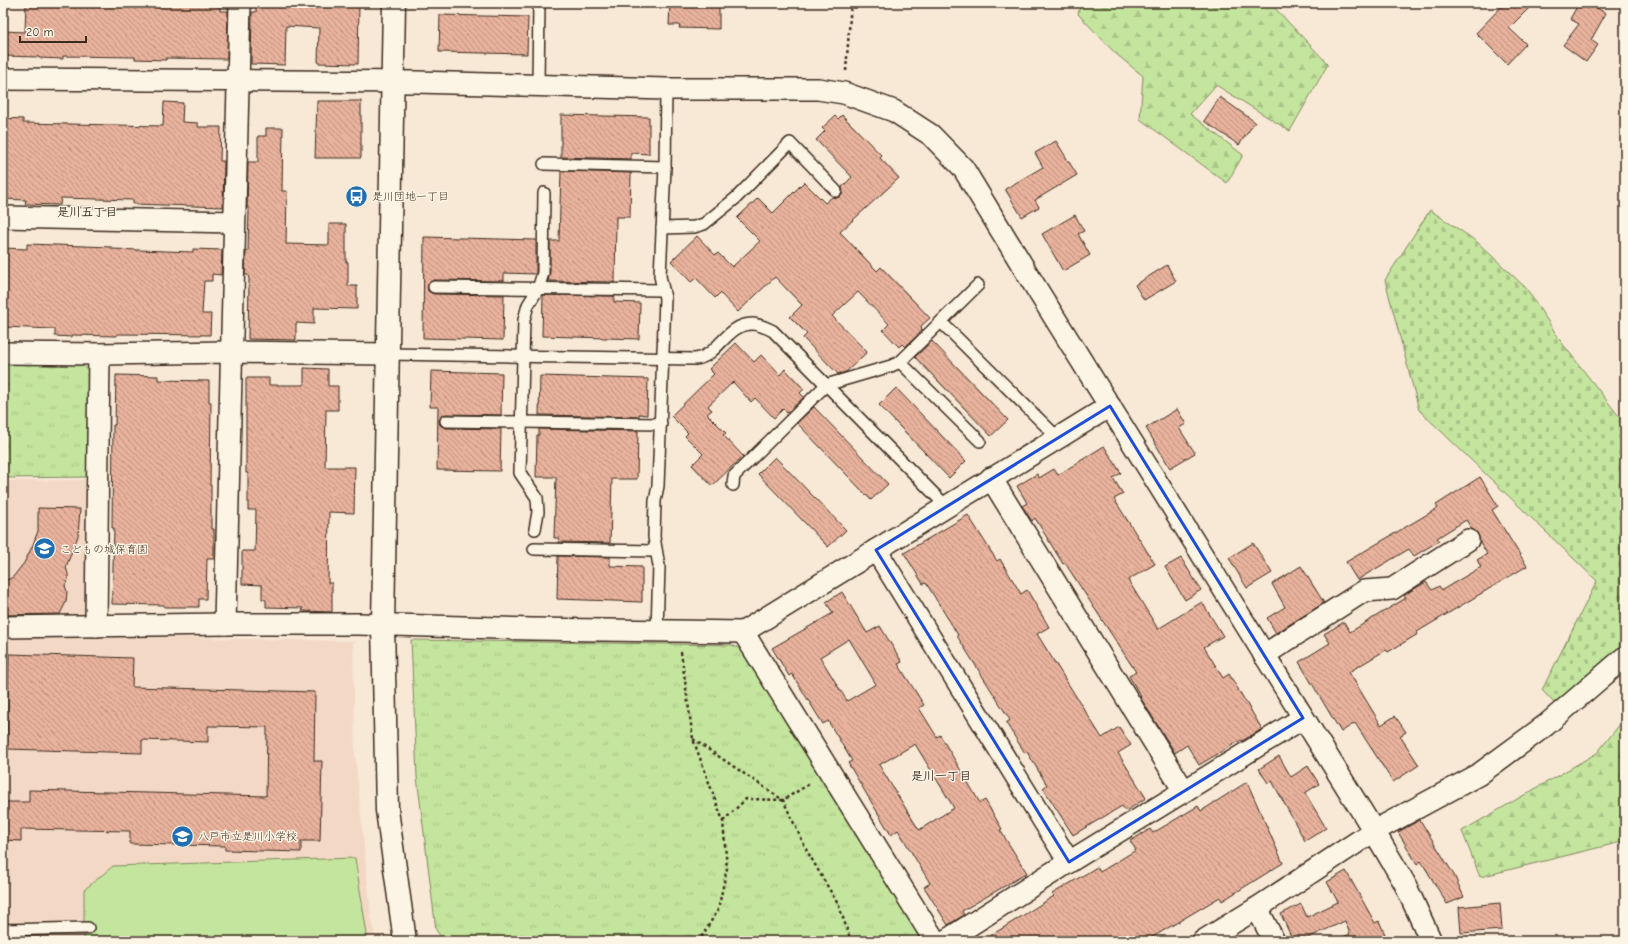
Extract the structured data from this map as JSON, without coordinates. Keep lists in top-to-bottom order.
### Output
{
  "districts": ["是川五丁目", "是川一丁目"],
  "places": {
    "bus stop": ["是川団地一丁目"],
    "school or university": ["こどもの城保育園", "八戸市立是川小学校"]
  },
  "scale_bar": "20 m"
}
